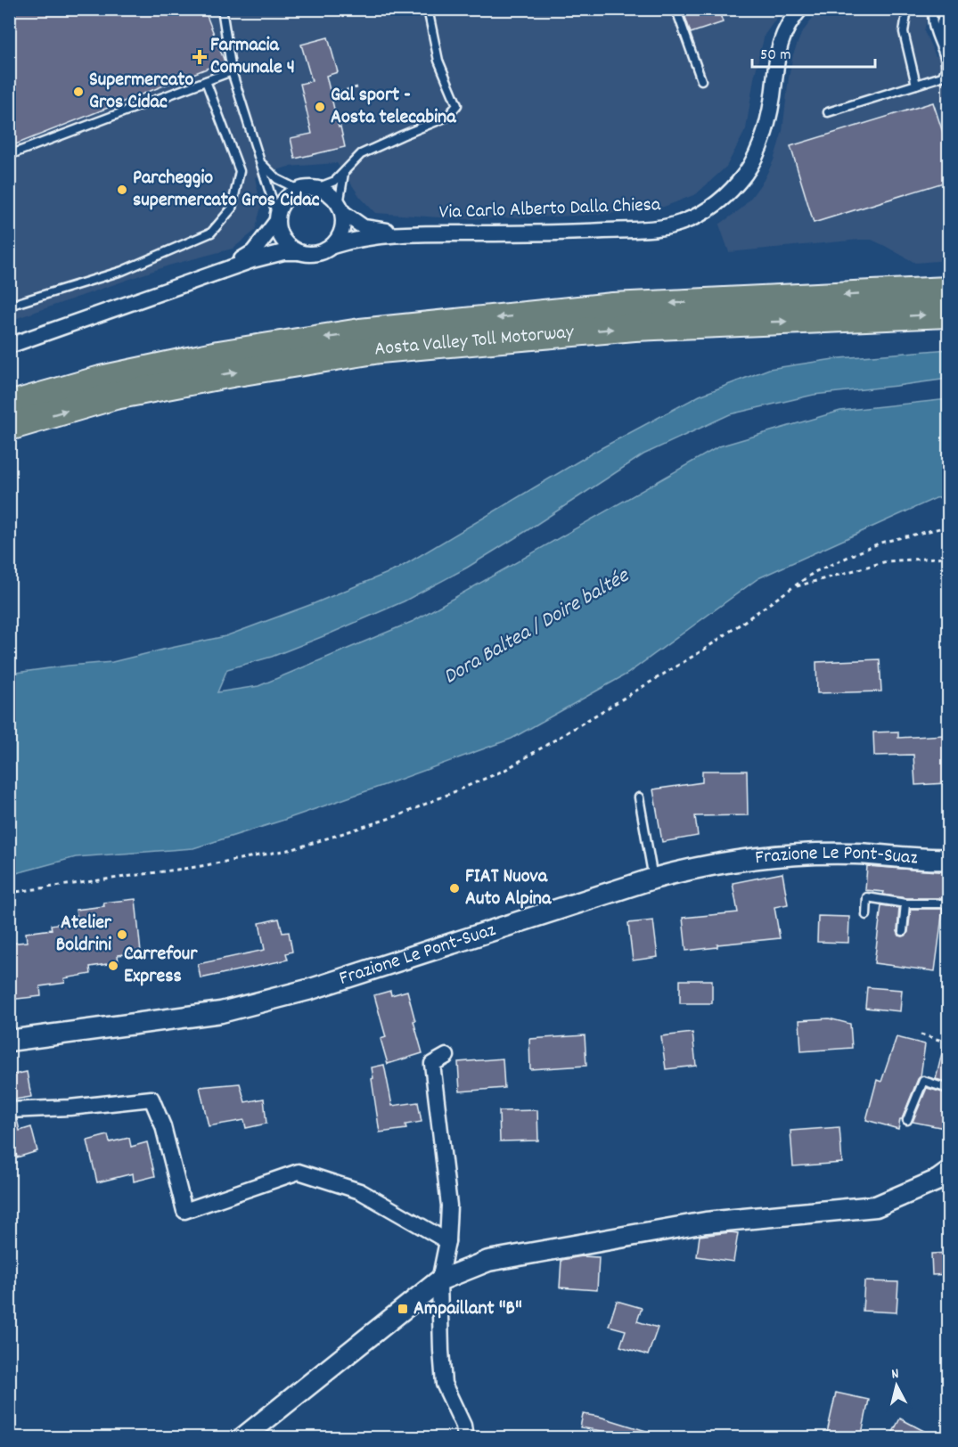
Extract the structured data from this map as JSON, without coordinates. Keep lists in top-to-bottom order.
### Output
{
  "streets": {
    "highway": ["Aosta Valley Toll Motorway"],
    "main road": ["Frazione Le Pont-Suaz"],
    "street": ["Via Carlo Alberto Dalla Chiesa"]
  },
  "water": ["Dora Baltea / Doire baltée"],
  "places": {
    "health": ["Farmacia Comunale 4"],
    "other": [
      "Supermercato Gros Cidac",
      "Gal sport - Aosta telecabina",
      "Parcheggio supermercato Gros Cidac",
      "FIAT Nuova Auto Alpina",
      "Atelier Boldrini",
      "Carrefour Express"
    ],
    "transit": ["Ampaillant \"B\""]
  },
  "scale_bar": "50 m",
  "north": "top"
}
